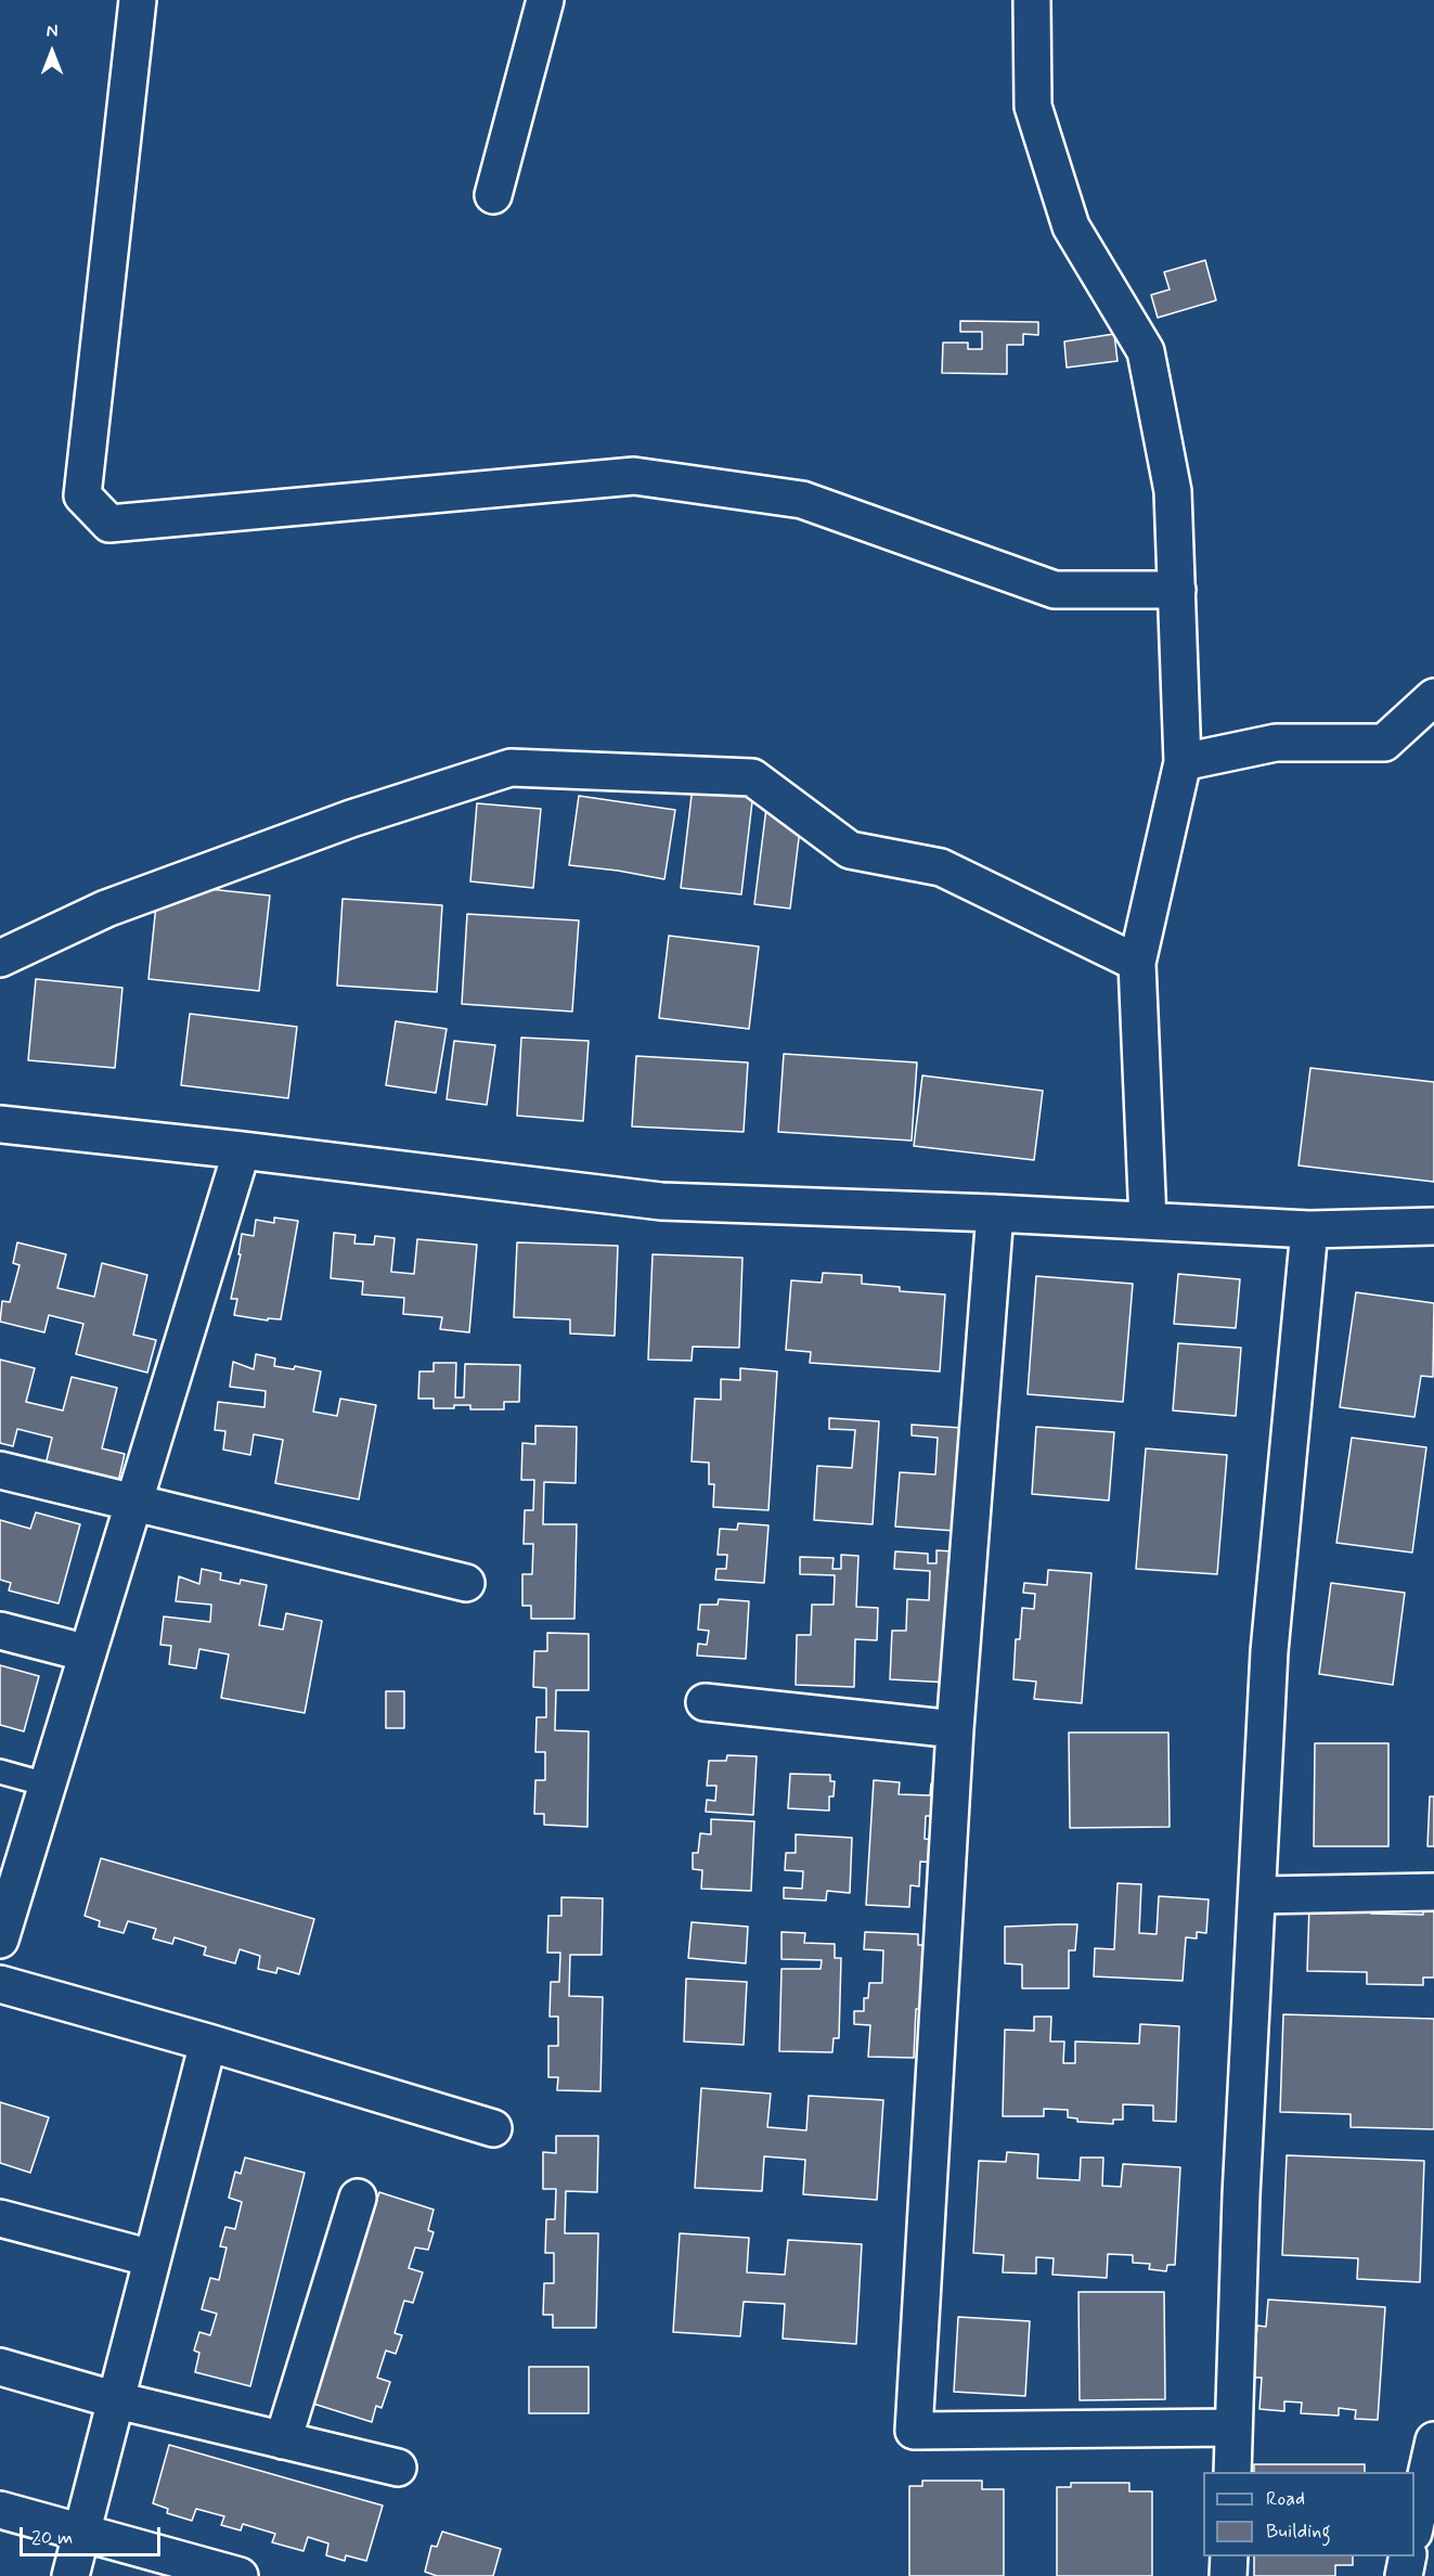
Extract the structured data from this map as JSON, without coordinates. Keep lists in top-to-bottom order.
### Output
{
  "legend": ["Road", "Building"],
  "scale_bar": "20 m",
  "north": "top"
}
